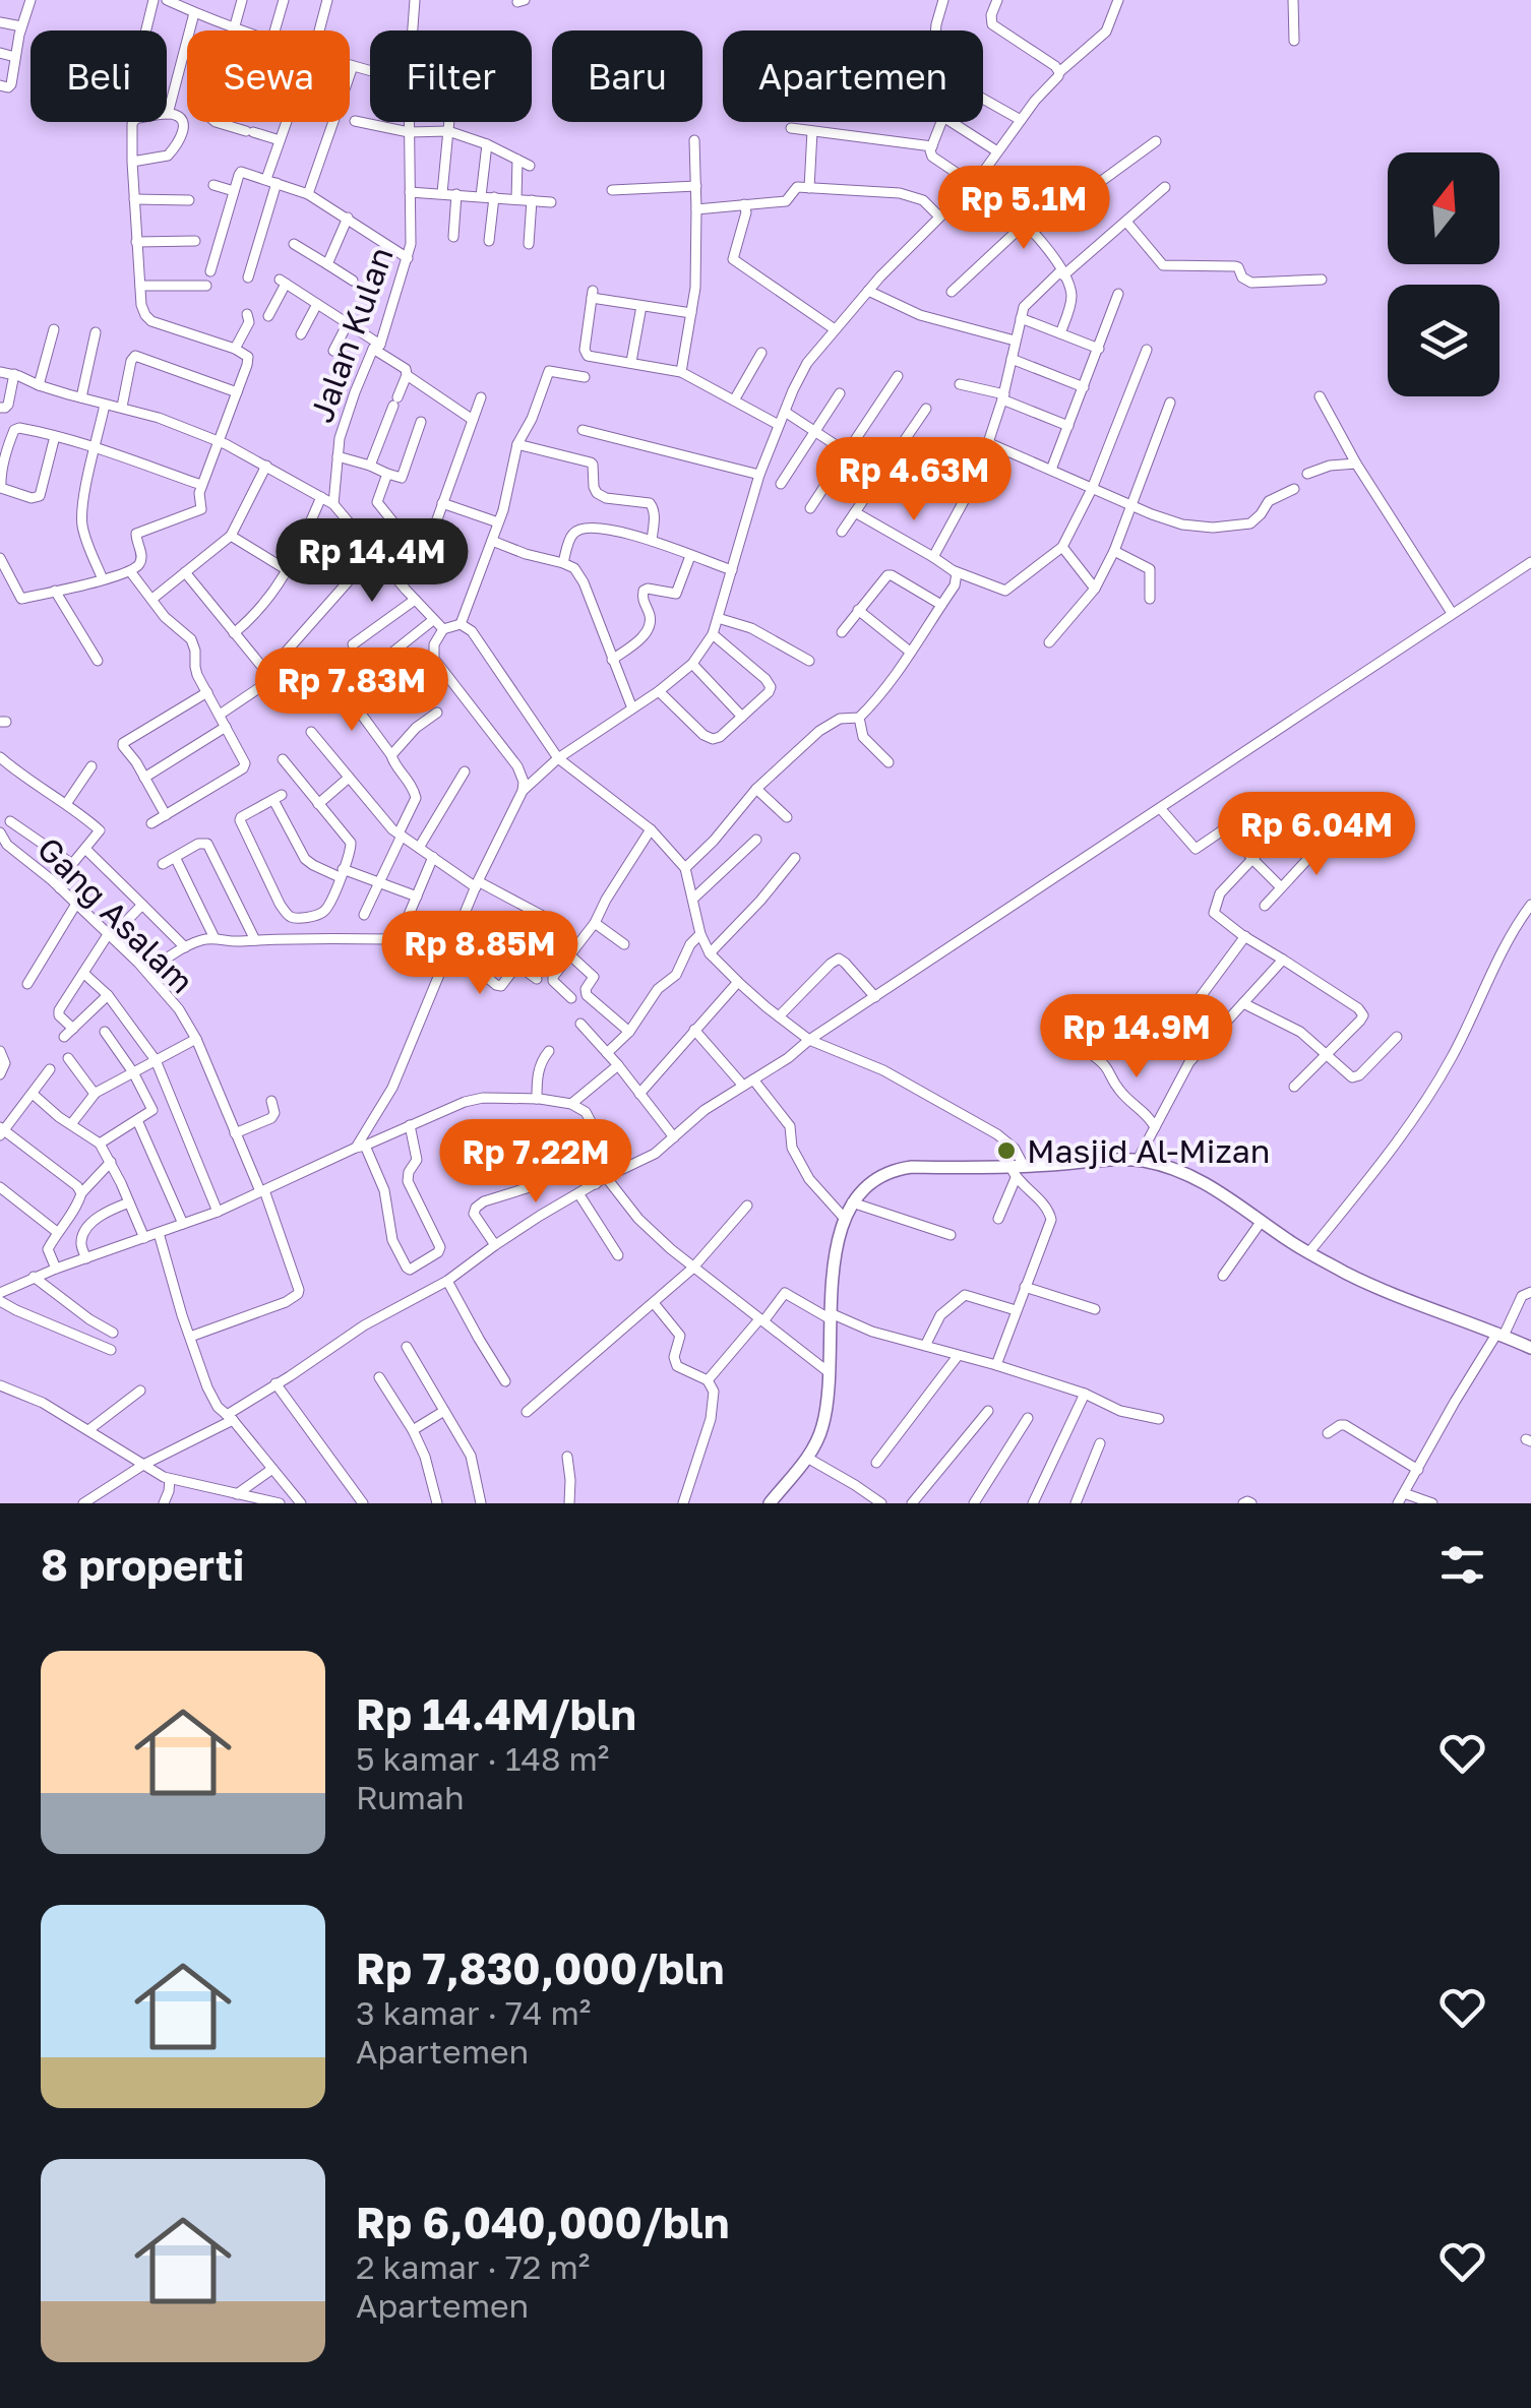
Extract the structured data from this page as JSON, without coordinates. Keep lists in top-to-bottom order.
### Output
{
  "streets": {
    "street": ["Jalan Kulan", "Gang Asalam"]
  },
  "places": ["Masjid Al-Mizan"],
  "north": "top",
  "page": {
    "chip": [
      "Beli",
      "Sewa",
      "Filter",
      "Baru",
      "Apartemen"
    ],
    "price": [
      "Rp 5.1M",
      "Rp 4.63M",
      "Rp 14.4M",
      "Rp 7.83M",
      "Rp 6.04M",
      "Rp 8.85M",
      "Rp 14.9M",
      "Rp 7.22M"
    ],
    "heading": "8 properti",
    "list": [
      {
        "name": "Rp 14.4M/bln",
        "note": "5 kamar · 148 m² · Rumah"
      },
      {
        "name": "Rp 7,830,000/bln",
        "note": "3 kamar · 74 m² · Apartemen"
      },
      {
        "name": "Rp 6,040,000/bln",
        "note": "2 kamar · 72 m² · Apartemen"
      }
    ]
  }
}
